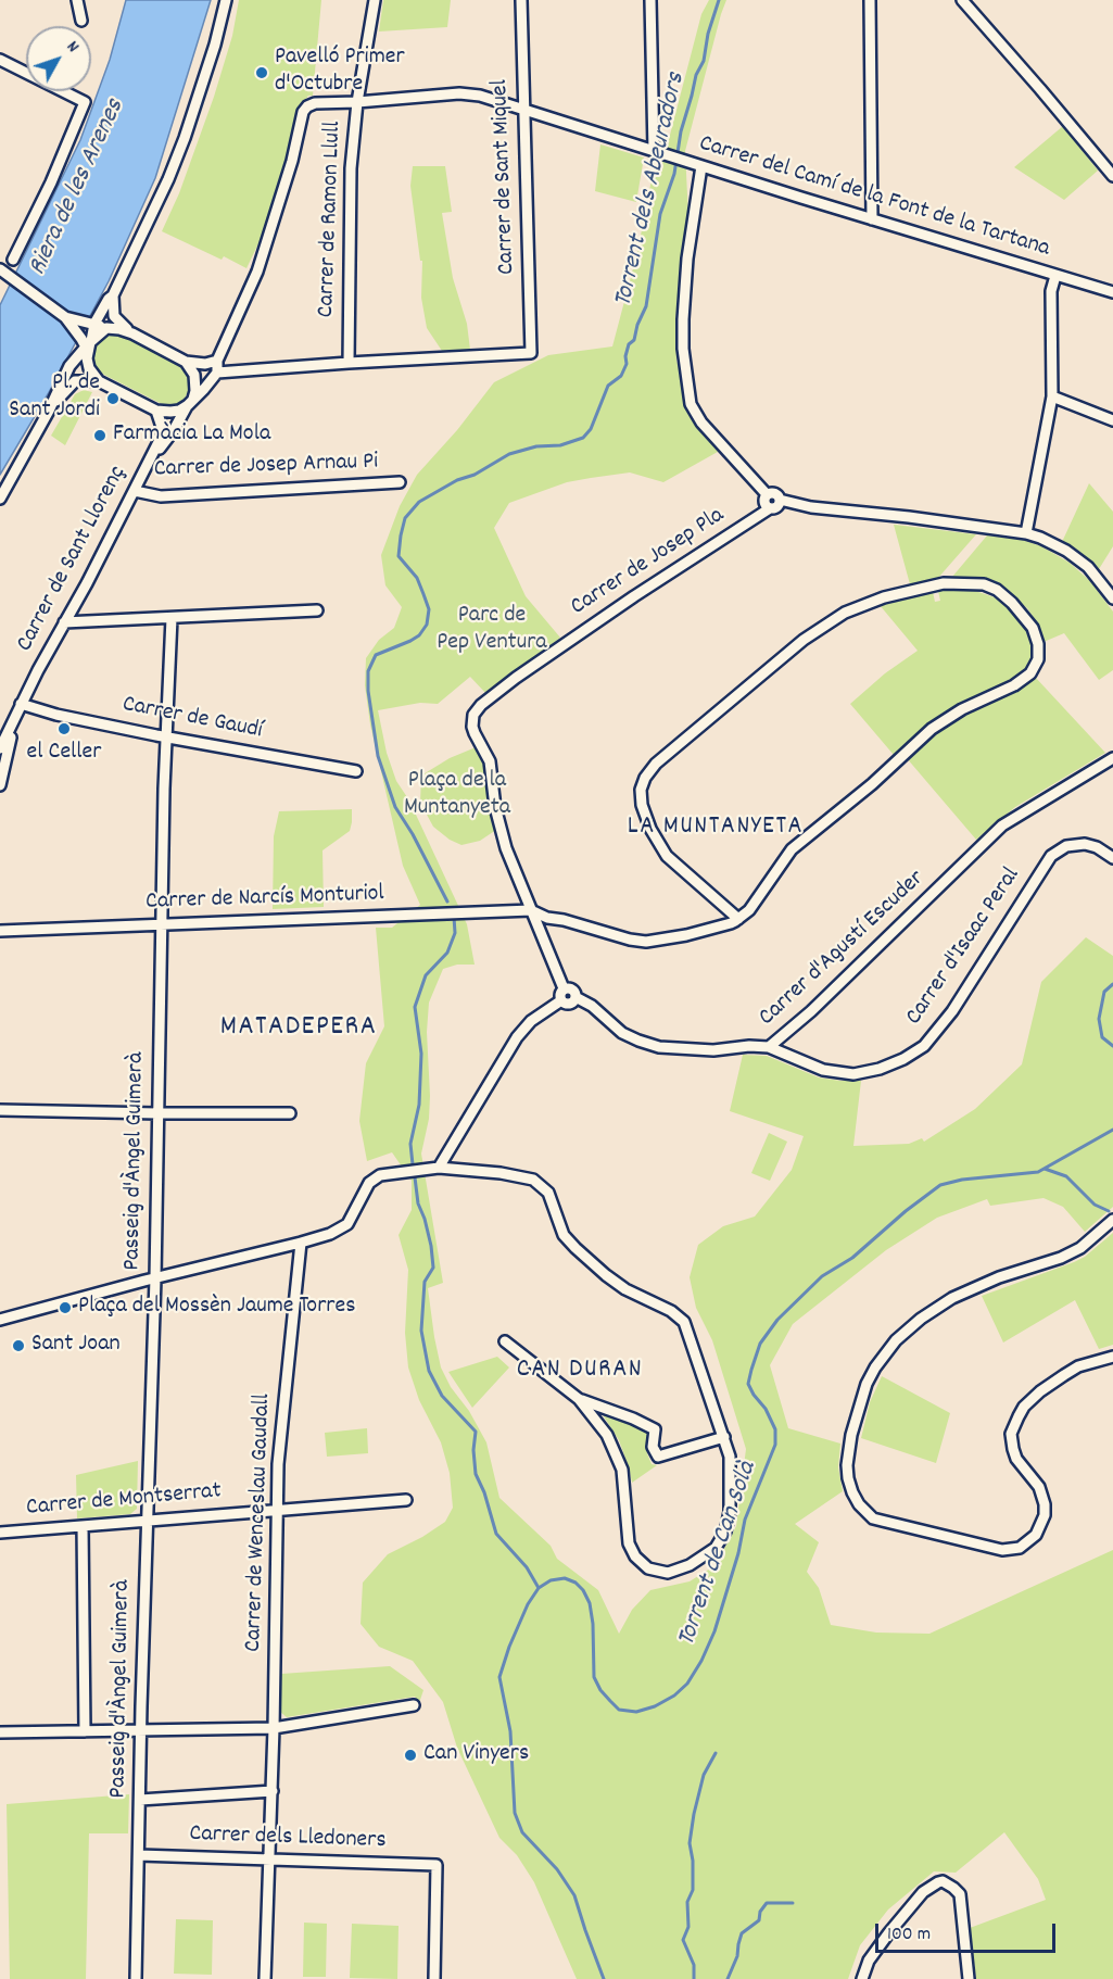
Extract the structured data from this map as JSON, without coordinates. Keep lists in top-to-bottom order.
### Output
{
  "streets": {
    "street": [
      "Carrer de Sant Miquel",
      "Carrer del Camí de la Font de la Tartana",
      "Carrer de Ramon Llull",
      "Carrer de Josep Arnau Pi",
      "Carrer de Sant Llorenç",
      "Carrer de Josep Pla",
      "Carrer de Gaudí",
      "Carrer de Narcís Monturiol",
      "Carrer d'Isaac Peral",
      "Carrer d'Agustí Escuder",
      "Passeig d'Àngel Guimerà",
      "Carrer de Montserrat",
      "Carrer de Wenceslau Gaudall",
      "Carrer dels Lledoners"
    ]
  },
  "crossings": [
    ["Carrer de Sant Miquel", "Carrer del Camí de la Font de la Tartana"],
    ["Carrer de Sant Miquel", "Carrer de Ramon Llull"],
    ["Carrer del Camí de la Font de la Tartana", "Carrer de Ramon Llull"],
    ["Carrer de Josep Arnau Pi", "Carrer de Sant Llorenç"],
    ["Carrer de Sant Llorenç", "Carrer de Gaudí"],
    ["Carrer de Josep Pla", "Carrer de Narcís Monturiol"],
    ["Carrer de Josep Pla", "Carrer d'Agustí Escuder"],
    ["Carrer de Gaudí", "Passeig d'Àngel Guimerà"],
    ["Carrer de Narcís Monturiol", "Passeig d'Àngel Guimerà"],
    ["Carrer d'Isaac Peral", "Carrer d'Agustí Escuder"],
    ["Passeig d'Àngel Guimerà", "Carrer de Montserrat"],
    ["Passeig d'Àngel Guimerà", "Carrer dels Lledoners"],
    ["Carrer de Montserrat", "Carrer de Wenceslau Gaudall"],
    ["Carrer de Wenceslau Gaudall", "Carrer dels Lledoners"]
  ],
  "districts": ["LA MUNTANYETA", "MATADEPERA", "CAN DURAN"],
  "water": ["Riera de les Arenes", "Torrent dels Abeuradors", "Torrent de Can Solà"],
  "parks": ["Parc de Pep Ventura", "Plaça de la Muntanyeta"],
  "places": [
    "Pavelló Primer d'Octubre",
    "Pl. de Sant Jordi",
    "Farmàcia La Mola",
    "el Celler",
    "Plaça del Mossèn Jaume Torres",
    "Sant Joan",
    "Can Vinyers"
  ],
  "scale_bar": "100 m",
  "north": "top right"
}
